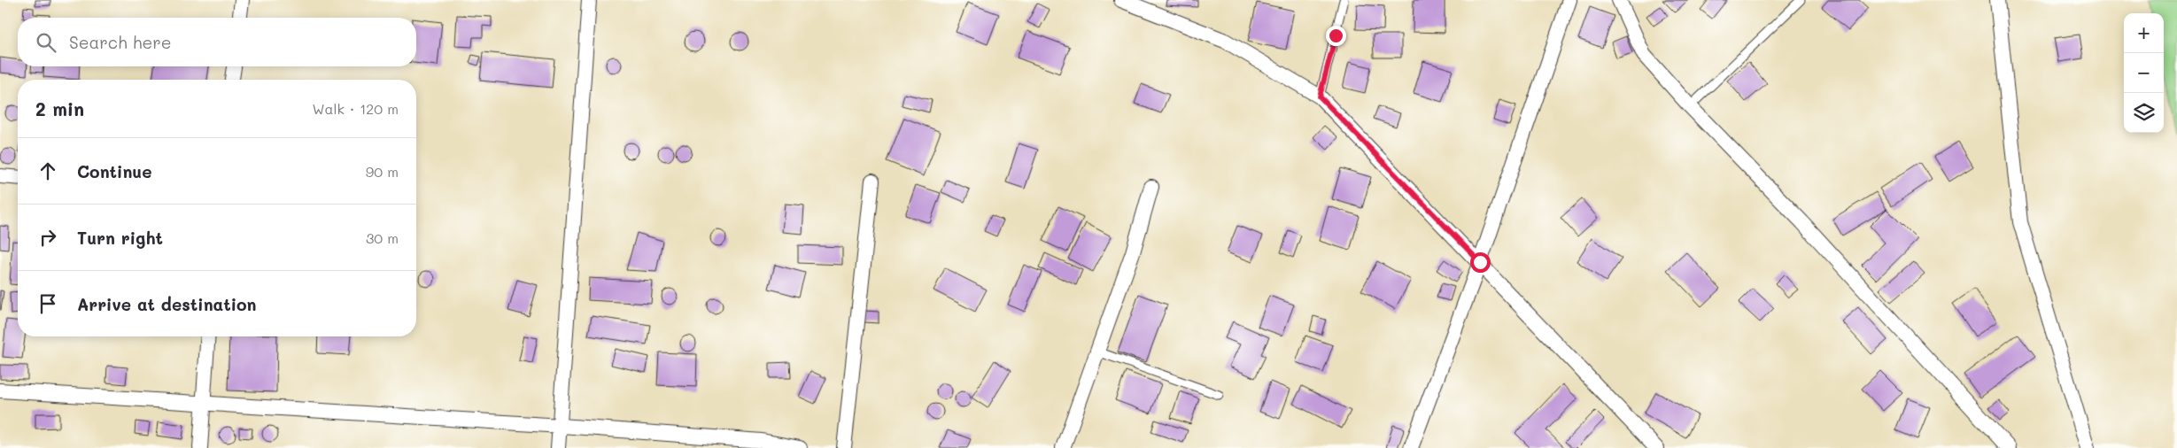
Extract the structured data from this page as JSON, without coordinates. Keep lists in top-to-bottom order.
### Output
{
  "page": {
    "map_buttons": ["+", "−"],
    "search": "Search here",
    "heading": ["2 min", "Walk · 120 m"],
    "list": [
      ["Continue", "90 m"],
      ["Turn right", "30 m"],
      "Arrive at destination"
    ]
  }
}
